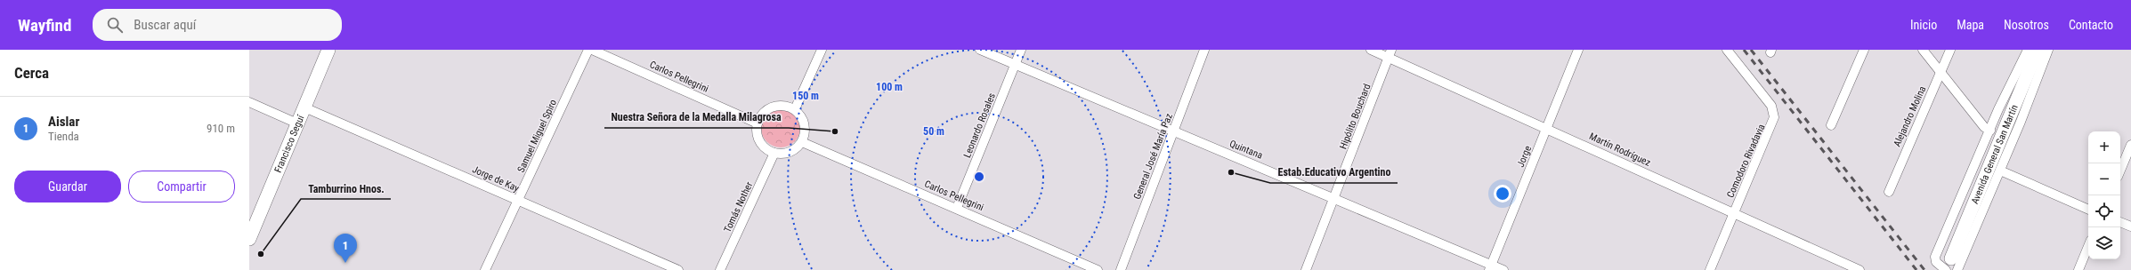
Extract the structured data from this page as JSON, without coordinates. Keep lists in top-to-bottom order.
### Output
{
  "streets": {
    "main road": ["Francisco Seguí", "Avenida General San Martín"],
    "street": [
      "Carlos Pellegrini",
      "Hipólito Bouchard",
      "Alejandro Molina",
      "Leonardo Rosales",
      "Samuel Miguel Spiro",
      "Quintana",
      "Martín Rodríguez",
      "General José María Paz",
      "Jorge",
      "Comodoro Rivadavia",
      "Jorge de Kay",
      "Tomás Nother"
    ]
  },
  "crossings": [
    ["Carlos Pellegrini", "Leonardo Rosales"],
    ["Carlos Pellegrini", "Tomás Nother"],
    ["Hipólito Bouchard", "Quintana"],
    ["Hipólito Bouchard", "Martín Rodríguez"],
    ["Leonardo Rosales", "Quintana"],
    ["Samuel Miguel Spiro", "Jorge de Kay"],
    ["Francisco Seguí", "Jorge de Kay"],
    ["Quintana", "General José María Paz"],
    ["Quintana", "Jorge"],
    ["Martín Rodríguez", "Jorge"],
    ["Martín Rodríguez", "Comodoro Rivadavia"]
  ],
  "places": ["Nuestra Señora de la Medalla Milagrosa", "Estab.Educativo Argentino", "Tamburrino Hnos."],
  "page": {
    "header": "Wayfind",
    "search": "Buscar aquí",
    "nav": [
      "Inicio",
      "Mapa",
      "Nosotros",
      "Contacto"
    ],
    "heading": "Cerca",
    "list": [
      {
        "mark": "1",
        "name": "Aislar",
        "note": "Tienda",
        "value": "910 m"
      }
    ],
    "map_buttons": ["+", "−"],
    "buttons": ["Guardar", "Compartir"],
    "pins": "1"
  },
  "rings": ["100 m", "150 m", "50 m"]
}
